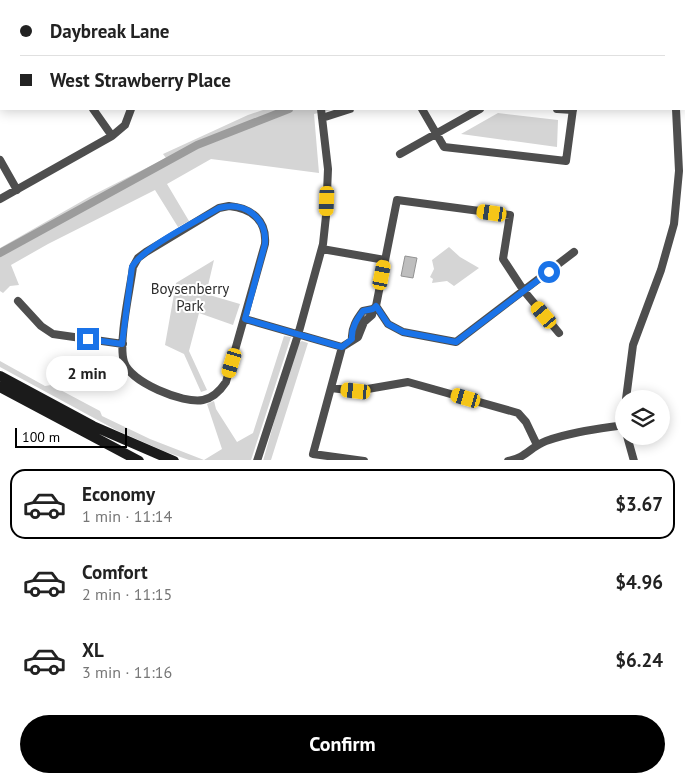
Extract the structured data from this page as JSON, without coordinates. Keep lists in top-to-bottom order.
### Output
{
  "parks": ["Boysenberry Park"],
  "scale_bar": "100 m",
  "page": {
    "banner": ["Daybreak Lane", "West Strawberry Place"],
    "bubble": "2 min",
    "scale": "100 m",
    "list": [
      {
        "name": "Economy",
        "note": "1 min · 11:14",
        "value": "$3.67"
      },
      {
        "name": "Comfort",
        "note": "2 min · 11:15",
        "value": "$4.96"
      },
      {
        "name": "XL",
        "note": "3 min · 11:16",
        "value": "$6.24"
      }
    ],
    "buttons": "Confirm"
  }
}
